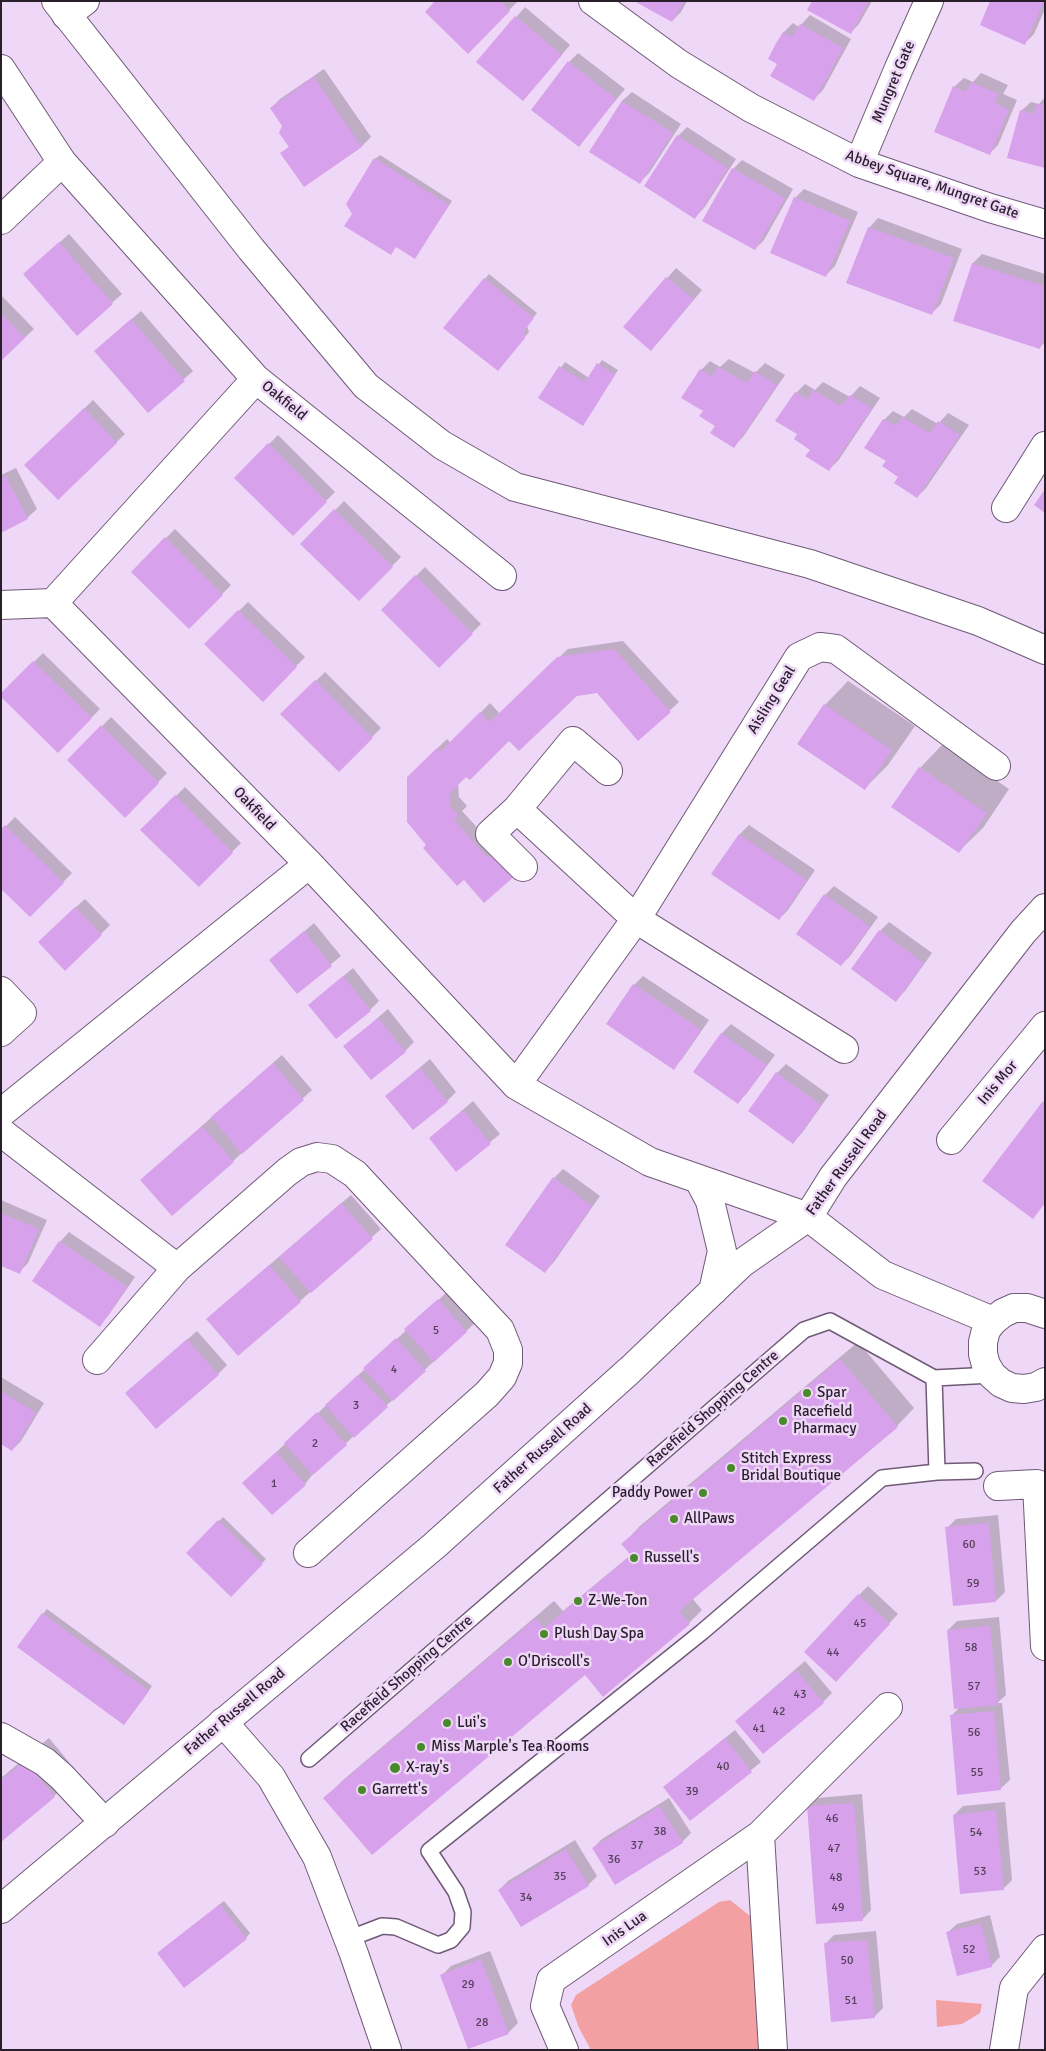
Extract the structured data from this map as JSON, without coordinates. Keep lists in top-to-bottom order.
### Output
{
  "streets": {
    "street": [
      "Mungret Gate",
      "Abbey Square, Mungret Gate",
      "Oakfield",
      "Aisling Geal",
      "Inis Mor",
      "Father Russell Road",
      "Inis Lua"
    ],
    "lane": ["Racefield Shopping Centre"]
  },
  "crossings": [
    ["Mungret Gate", "Abbey Square, Mungret Gate"],
    ["Oakfield", "Aisling Geal"],
    ["Oakfield", "Father Russell Road"]
  ],
  "places": [
    "Spar",
    "Racefield Pharmacy",
    "Stitch Express Bridal Boutique",
    "Paddy Power",
    "AllPaws",
    "Russell's",
    "Z-We-Ton",
    "Plush Day Spa",
    "O'Driscoll's",
    "Lui's",
    "Miss Marple's Tea Rooms",
    "X-ray's",
    "Garrett's"
  ],
  "house_numbers": [
    "5",
    "4",
    "3",
    "2",
    "1",
    "60",
    "59",
    "45",
    "58",
    "44",
    "57",
    "43",
    "42",
    "41",
    "56",
    "40",
    "55",
    "39",
    "46",
    "38",
    "54",
    "37",
    "47",
    "36",
    "53",
    "35",
    "48",
    "34",
    "49",
    "52",
    "50",
    "29",
    "51",
    "28"
  ]
}
